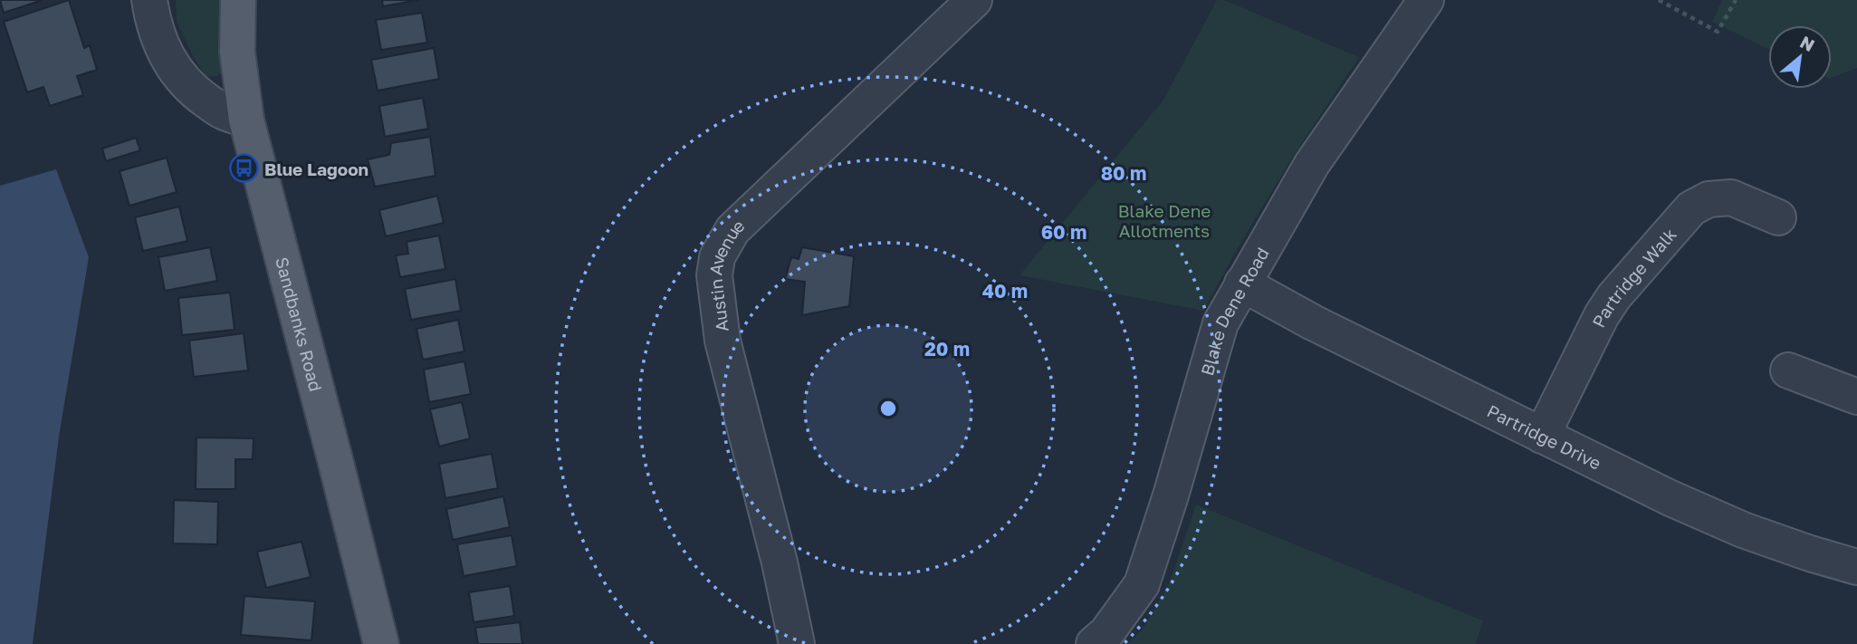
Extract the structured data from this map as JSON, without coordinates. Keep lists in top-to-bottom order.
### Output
{
  "streets": {
    "main road": ["Sandbanks Road"],
    "street": [
      "Austin Avenue",
      "Partridge Walk",
      "Blake Dene Road",
      "Partridge Drive"
    ]
  },
  "crossings": [
    ["Partridge Walk", "Partridge Drive"],
    ["Blake Dene Road", "Partridge Drive"]
  ],
  "parks": ["Blake Dene Allotments"],
  "places": {
    "bus stop": ["Blue Lagoon"]
  },
  "north": "top right",
  "rings": [
    "80 m",
    "60 m",
    "40 m",
    "20 m"
  ]
}
